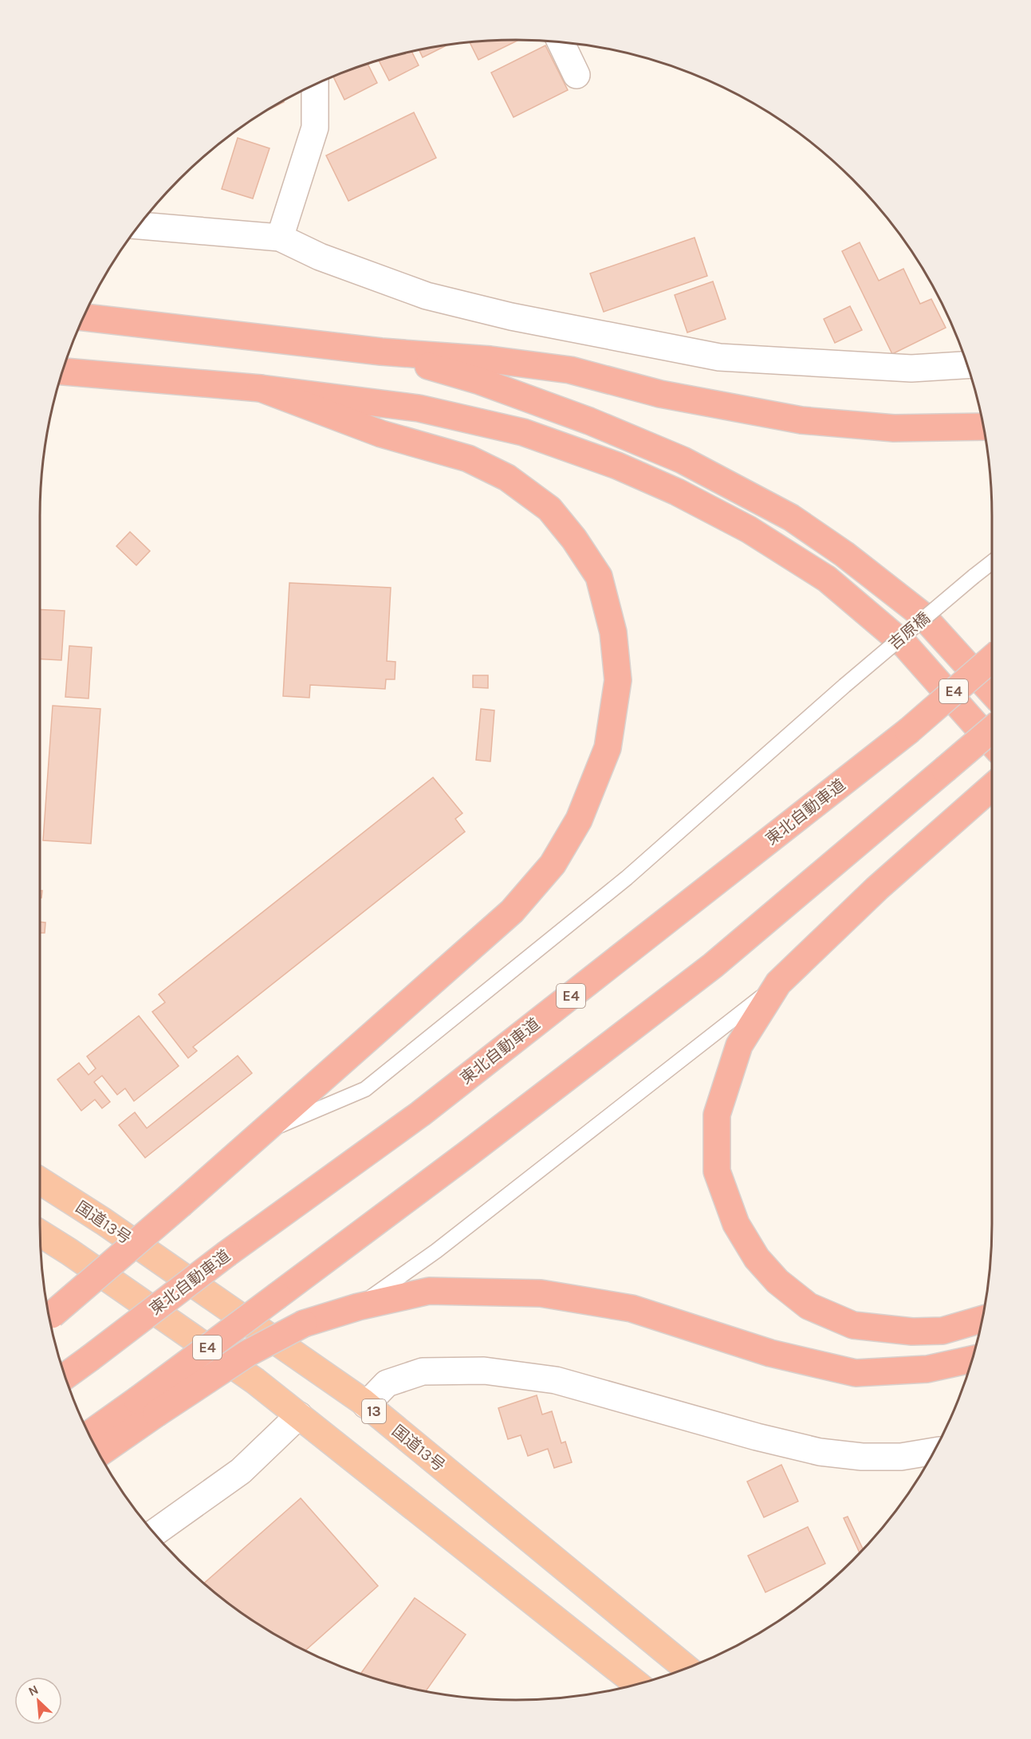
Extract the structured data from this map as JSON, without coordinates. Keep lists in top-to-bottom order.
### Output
{
  "streets": {
    "highway": [
      "E4",
      "東北自動車道",
      "国道13号",
      "13"
    ],
    "lane": ["吉原橋"]
  },
  "north": "top left"
}
